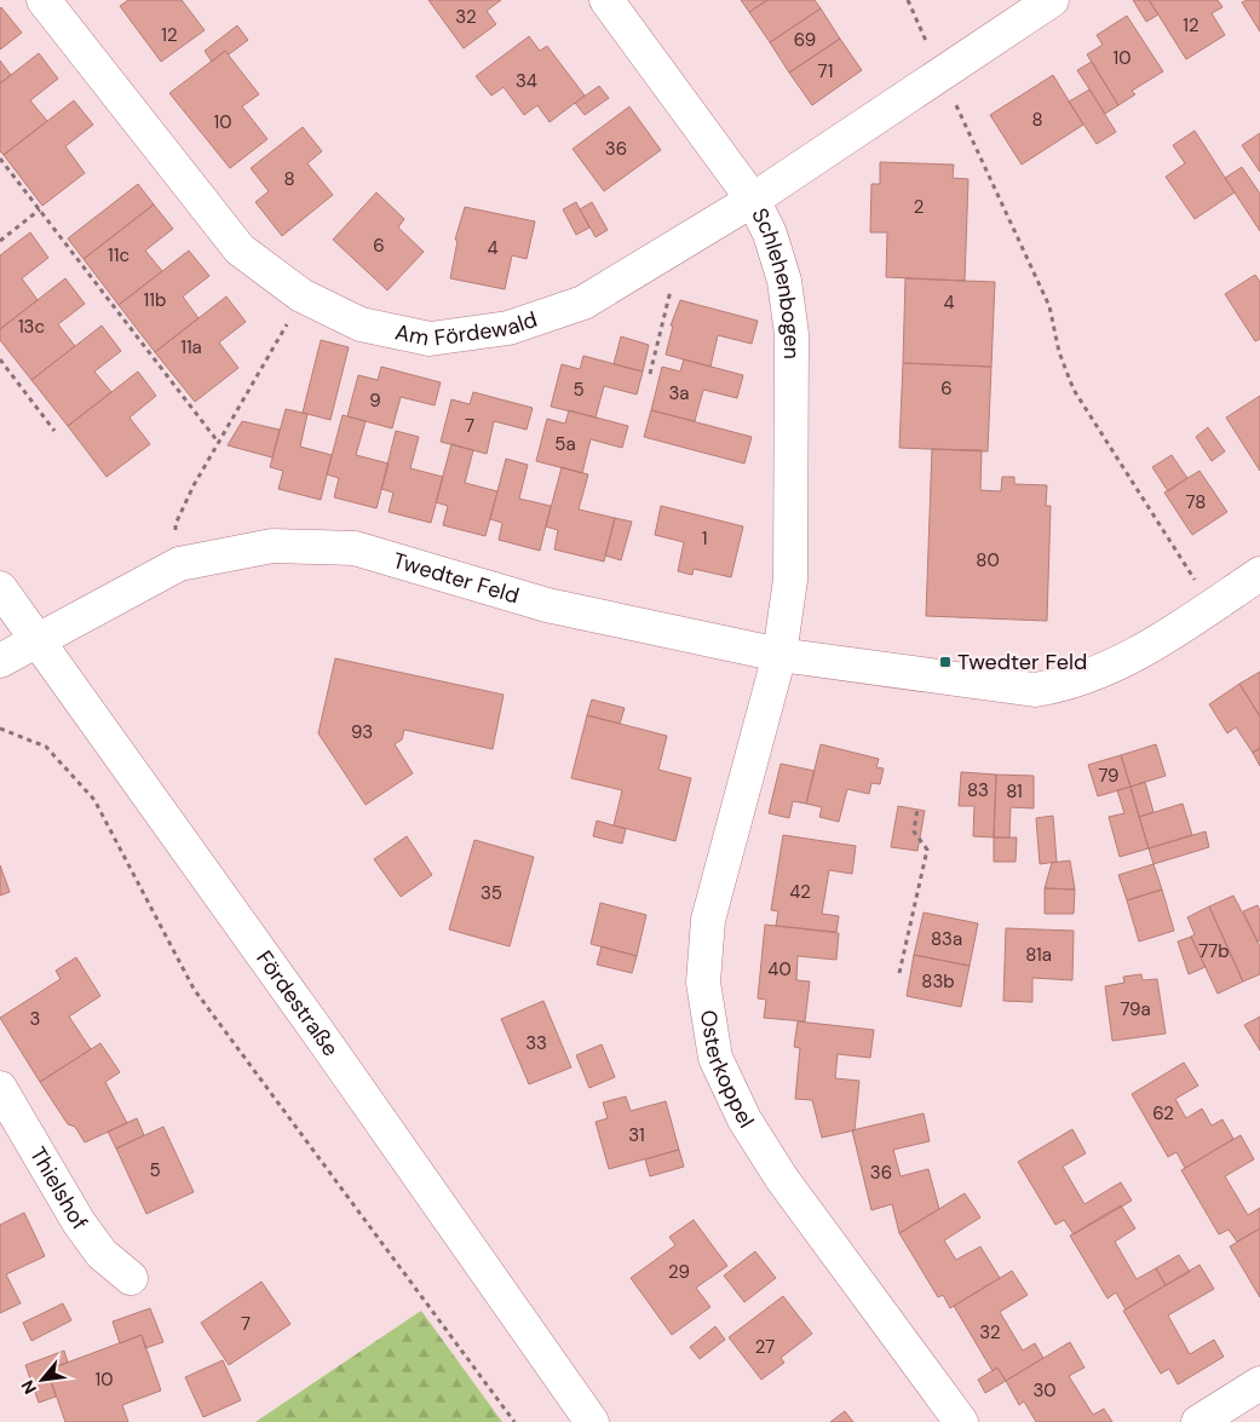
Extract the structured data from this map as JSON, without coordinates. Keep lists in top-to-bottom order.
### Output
{
  "streets": {
    "street": [
      "Schlehenbogen",
      "Am Fördewald",
      "Twedter Feld",
      "Fördestraße",
      "Osterkoppel",
      "Thielshof"
    ]
  },
  "crossings": [
    ["Schlehenbogen", "Am Fördewald"],
    ["Schlehenbogen", "Twedter Feld"],
    ["Schlehenbogen", "Osterkoppel"],
    ["Twedter Feld", "Fördestraße"],
    ["Twedter Feld", "Osterkoppel"]
  ],
  "places": {
    "transit": ["Twedter Feld"]
  },
  "house_numbers": [
    "32",
    "12",
    "12",
    "69",
    "10",
    "71",
    "34",
    "8",
    "10",
    "36",
    "8",
    "2",
    "6",
    "4",
    "11c",
    "11b",
    "4",
    "13c",
    "11a",
    "6",
    "5",
    "3a",
    "9",
    "7",
    "5a",
    "78",
    "1",
    "80",
    "93",
    "79",
    "83",
    "81",
    "42",
    "35",
    "83a",
    "77b",
    "81a",
    "40",
    "83b",
    "79a",
    "3",
    "33",
    "62",
    "31",
    "5",
    "36",
    "29",
    "7",
    "32",
    "27",
    "10",
    "30"
  ],
  "north": "bottom left"
}
